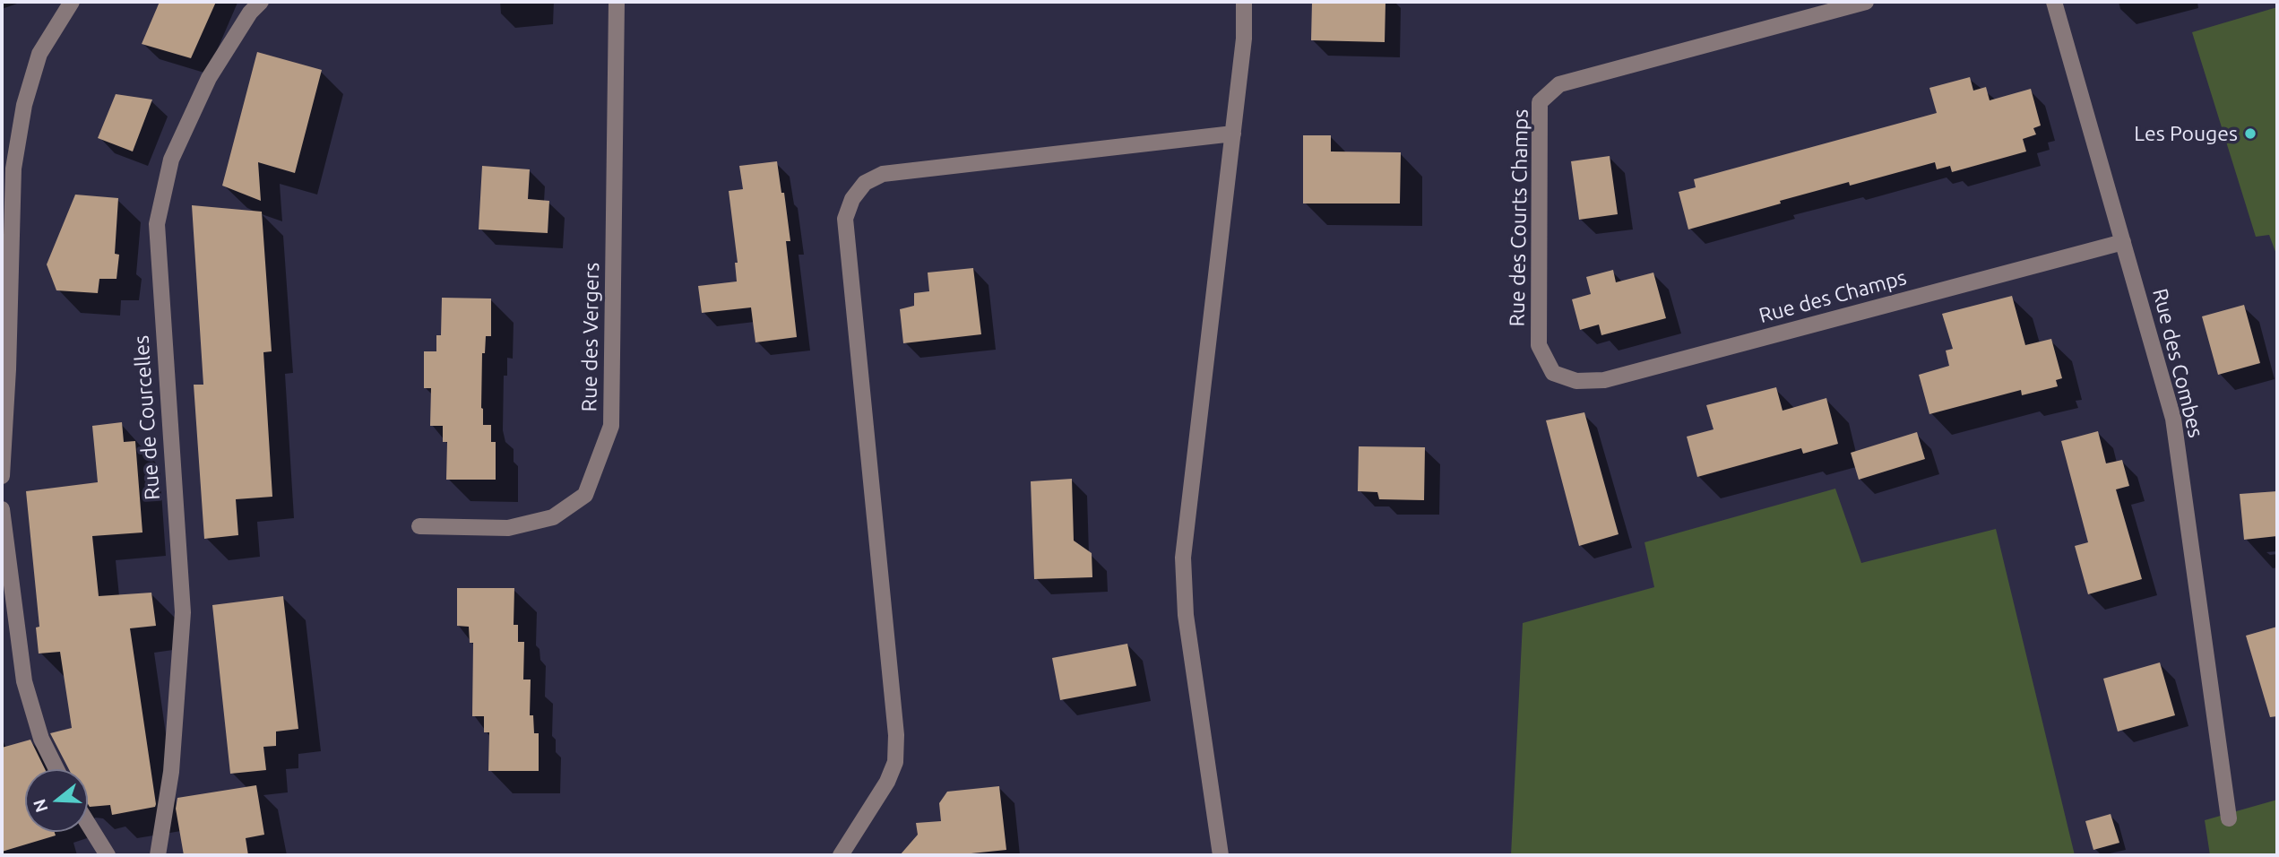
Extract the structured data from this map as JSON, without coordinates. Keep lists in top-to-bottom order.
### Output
{
  "streets": {
    "street": [
      "Rue des Courts Champs",
      "Rue des Champs",
      "Rue des Vergers",
      "Rue des Combes",
      "Rue de Courcelles"
    ]
  },
  "crossings": [
    ["Rue des Courts Champs", "Rue des Champs"],
    ["Rue des Champs", "Rue des Combes"]
  ],
  "places": ["Les Pouges"],
  "north": "left"
}
